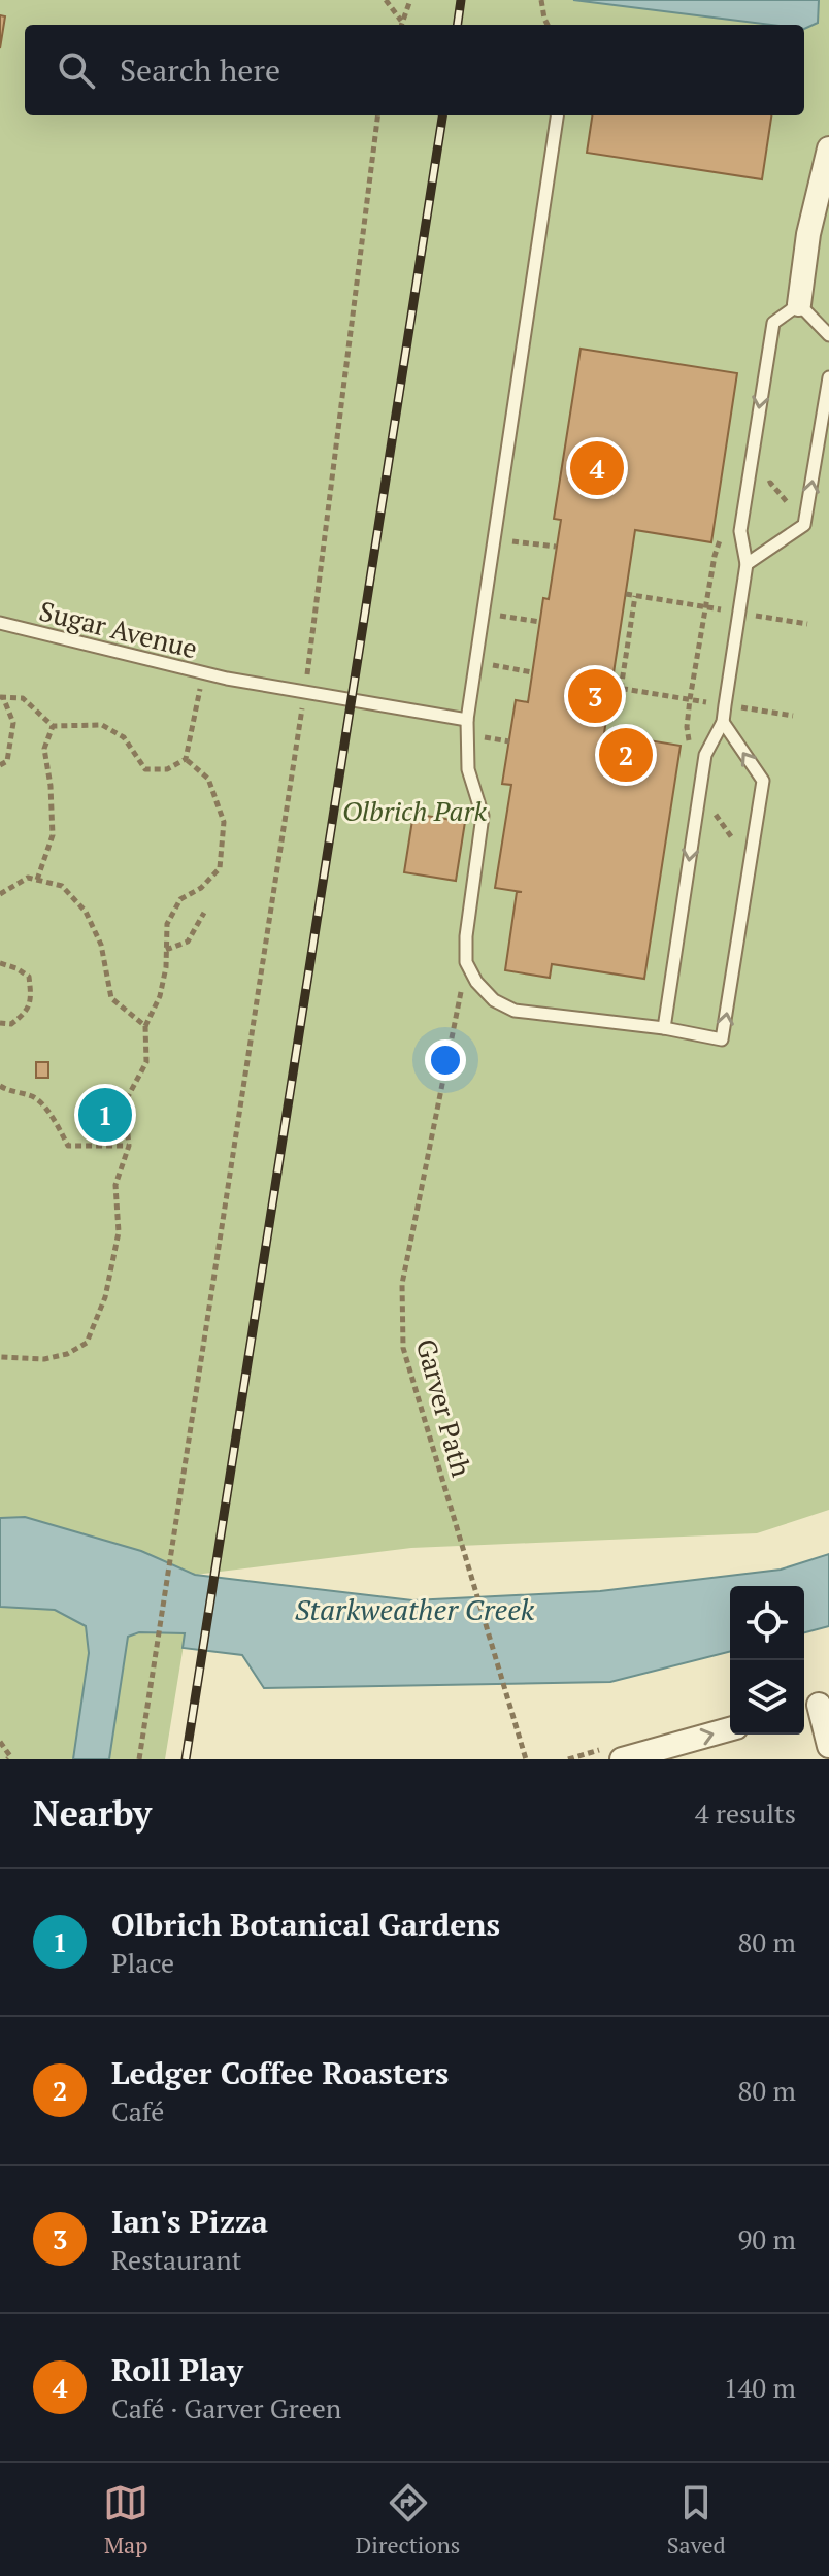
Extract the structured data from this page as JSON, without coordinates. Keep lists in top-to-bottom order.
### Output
{
  "streets": {
    "lane": ["Sugar Avenue"],
    "path": ["Garver Path"]
  },
  "water": ["Starkweather Creek"],
  "parks": ["Olbrich Park"],
  "page": {
    "search": "Search here",
    "pins": [
      "4",
      "3",
      "2",
      "1"
    ],
    "heading": ["Nearby", "4 results"],
    "list": [
      {
        "mark": "1",
        "name": "Olbrich Botanical Gardens",
        "note": "Place",
        "value": "80 m"
      },
      {
        "mark": "2",
        "name": "Ledger Coffee Roasters",
        "note": "Café",
        "value": "80 m"
      },
      {
        "mark": "3",
        "name": "Ian's Pizza",
        "note": "Restaurant",
        "value": "90 m"
      },
      {
        "mark": "4",
        "name": "Roll Play",
        "note": "Café · Garver Green",
        "value": "140 m"
      }
    ],
    "nav": ["Map", "Directions", "Saved"]
  }
}
